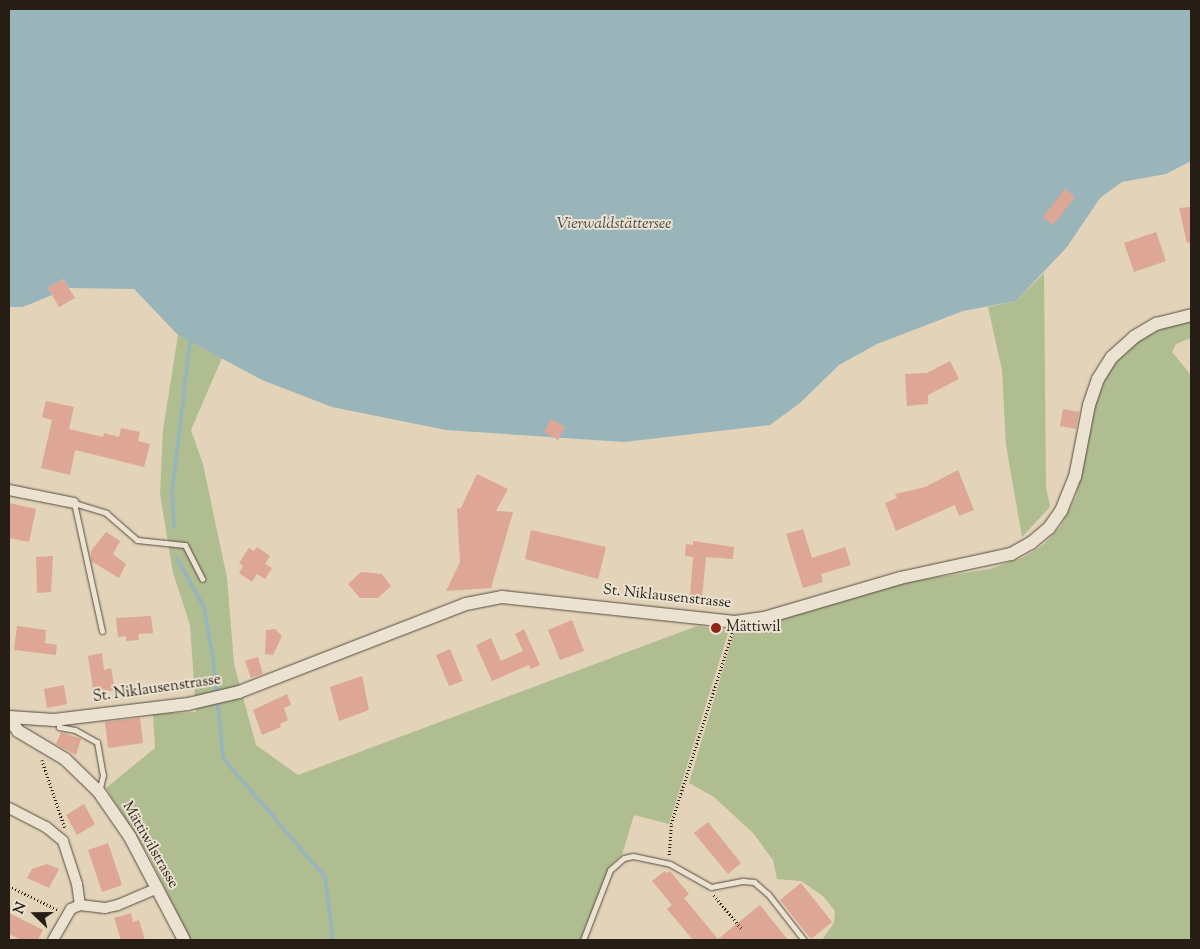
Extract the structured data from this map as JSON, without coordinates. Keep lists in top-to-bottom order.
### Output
{
  "streets": {
    "street": ["St. Niklausenstrasse", "Mättiwilstrasse"]
  },
  "crossings": [
    ["St. Niklausenstrasse", "Mättiwilstrasse"]
  ],
  "water": ["Vierwaldstättersee"],
  "places": ["Mättiwil"],
  "north": "left"
}
